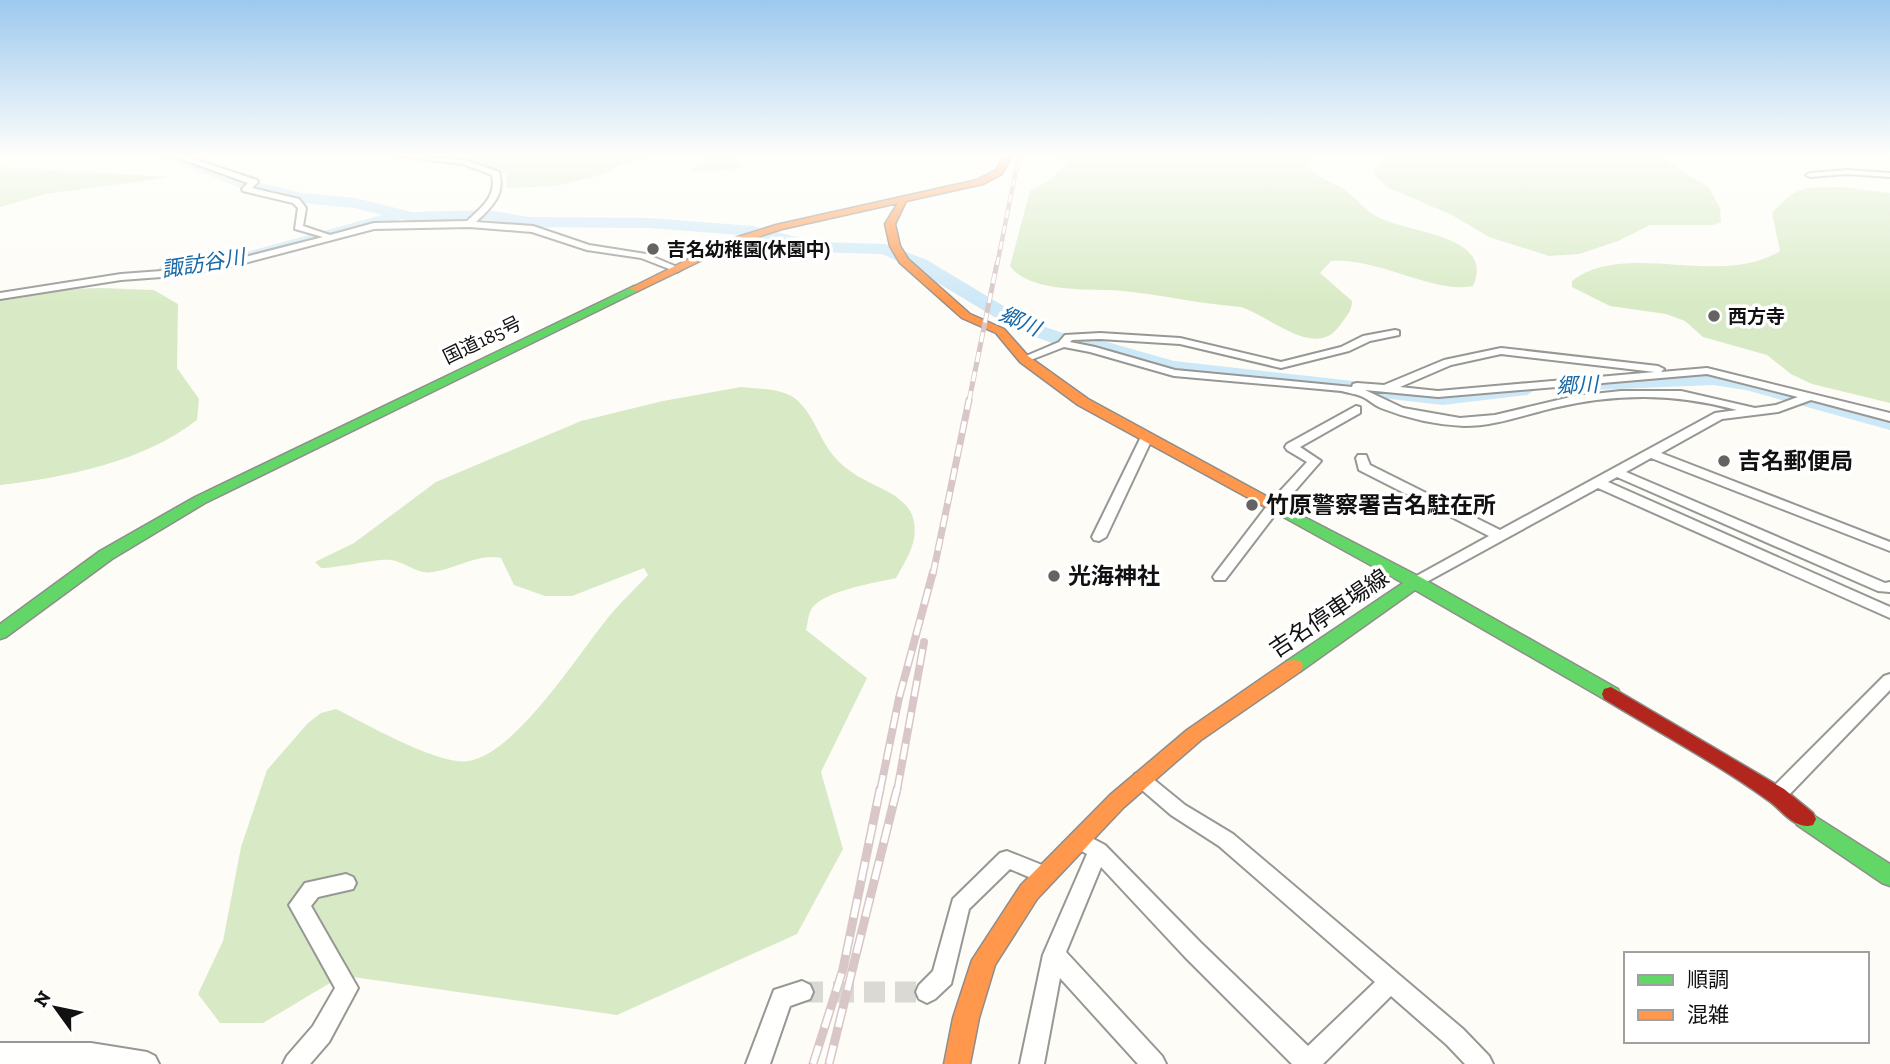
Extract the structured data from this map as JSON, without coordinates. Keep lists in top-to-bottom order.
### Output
{
  "streets": {
    "main road": ["国道185号", "吉名停車場線"]
  },
  "water": ["諏訪谷川", "郷川"],
  "places": [
    "吉名幼稚園(休園中)",
    "西方寺",
    "吉名郵便局",
    "竹原警察署吉名駐在所",
    "光海神社"
  ],
  "legend": ["順調", "混雑"],
  "north": "top left"
}
